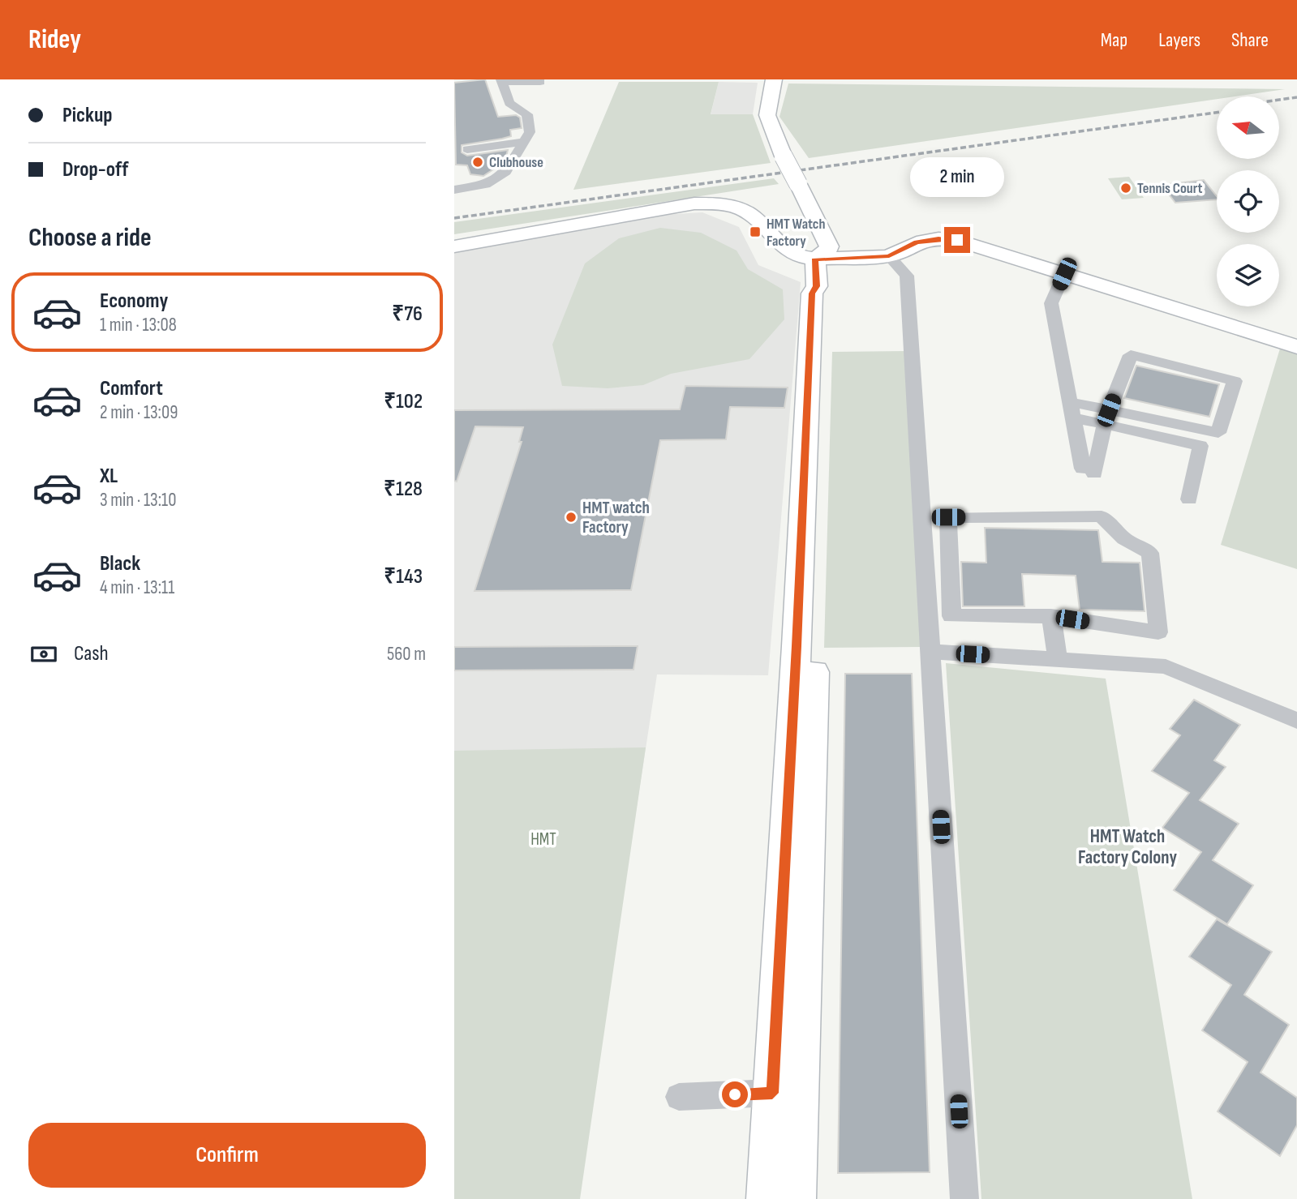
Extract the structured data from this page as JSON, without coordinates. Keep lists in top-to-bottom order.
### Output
{
  "districts": ["HMT Watch Factory Colony"],
  "parks": ["HMT"],
  "places": {
    "other": ["Clubhouse", "Tennis Court", "HMT watch Factory"],
    "transit": ["HMT Watch Factory"]
  },
  "north": "left",
  "page": {
    "header": "Ridey",
    "nav": ["Map", "Layers", "Share"],
    "banner": ["Pickup", "Drop-off"],
    "bubble": "2 min",
    "heading": "Choose a ride",
    "list": [
      {
        "name": "Economy",
        "note": "1 min · 13:08",
        "value": "₹76"
      },
      {
        "name": "Comfort",
        "note": "2 min · 13:09",
        "value": "₹102"
      },
      {
        "name": "XL",
        "note": "3 min · 13:10",
        "value": "₹128"
      },
      {
        "name": "Black",
        "note": "4 min · 13:11",
        "value": "₹143"
      }
    ],
    "pay": ["Cash", "560 m"],
    "buttons": "Confirm"
  }
}
